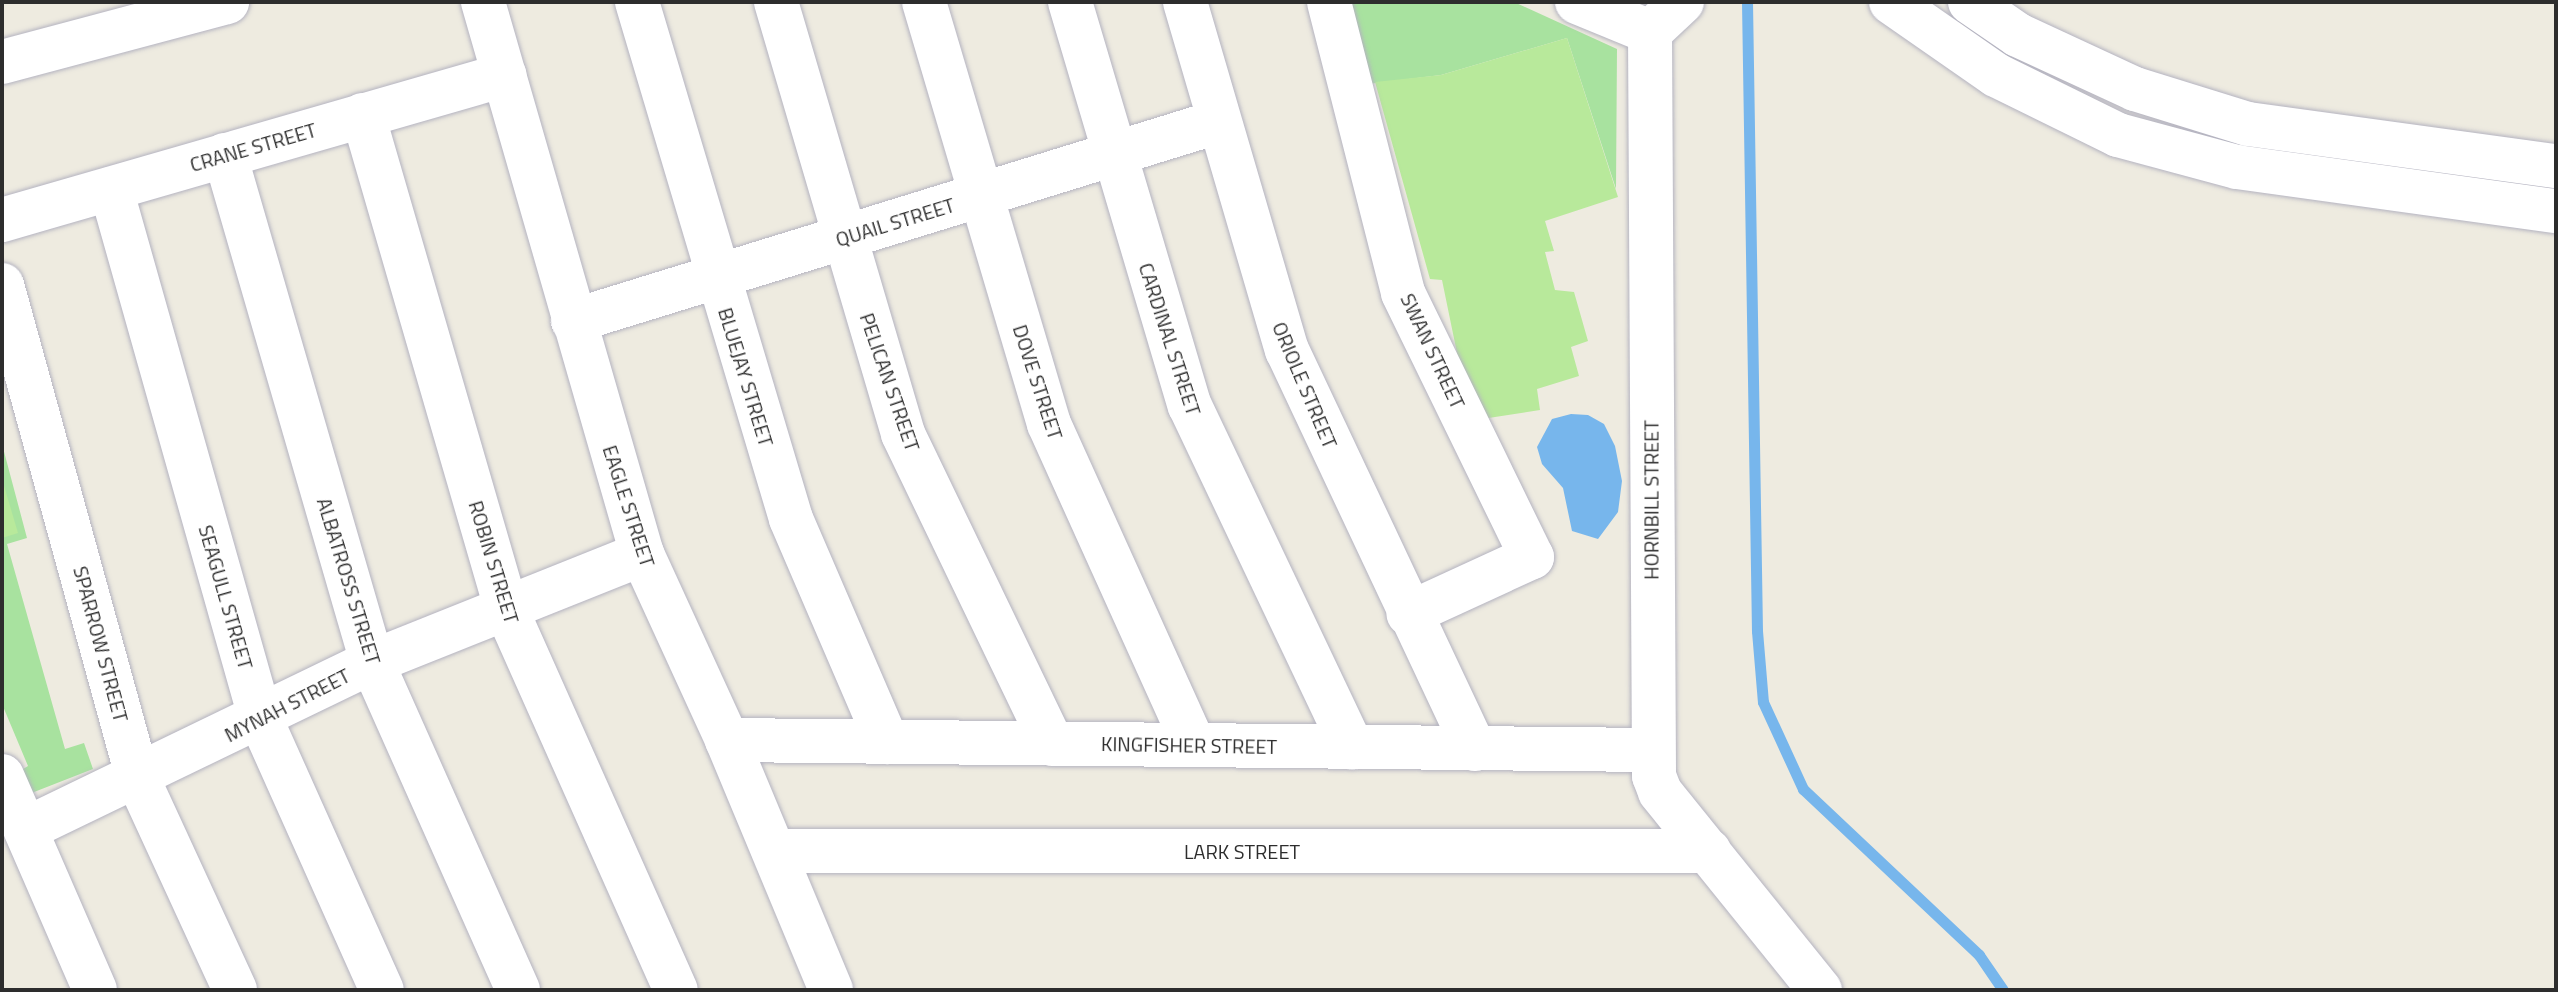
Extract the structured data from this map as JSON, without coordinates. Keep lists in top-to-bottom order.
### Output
{
  "streets": {
    "street": [
      "CRANE STREET",
      "QUAIL STREET",
      "CARDINAL STREET",
      "SWAN STREET",
      "BLUEJAY STREET",
      "PELICAN STREET",
      "DOVE STREET",
      "ORIOLE STREET",
      "HORNBILL STREET",
      "EAGLE STREET",
      "ROBIN STREET",
      "ALBATROSS STREET",
      "SEAGULL STREET",
      "SPARROW STREET",
      "MYNAH STREET",
      "KINGFISHER STREET",
      "LARK STREET"
    ]
  },
  "crossings": [
    ["CRANE STREET", "EAGLE STREET"],
    ["CRANE STREET", "ROBIN STREET"],
    ["CRANE STREET", "ALBATROSS STREET"],
    ["CRANE STREET", "SEAGULL STREET"],
    ["QUAIL STREET", "CARDINAL STREET"],
    ["QUAIL STREET", "BLUEJAY STREET"],
    ["QUAIL STREET", "PELICAN STREET"],
    ["QUAIL STREET", "DOVE STREET"],
    ["QUAIL STREET", "ORIOLE STREET"],
    ["QUAIL STREET", "EAGLE STREET"],
    ["CARDINAL STREET", "KINGFISHER STREET"],
    ["SWAN STREET", "ORIOLE STREET"],
    ["BLUEJAY STREET", "KINGFISHER STREET"],
    ["PELICAN STREET", "KINGFISHER STREET"],
    ["DOVE STREET", "KINGFISHER STREET"],
    ["ORIOLE STREET", "KINGFISHER STREET"],
    ["HORNBILL STREET", "KINGFISHER STREET"],
    ["HORNBILL STREET", "LARK STREET"],
    ["EAGLE STREET", "MYNAH STREET"],
    ["EAGLE STREET", "KINGFISHER STREET"],
    ["EAGLE STREET", "LARK STREET"],
    ["ROBIN STREET", "MYNAH STREET"],
    ["ALBATROSS STREET", "MYNAH STREET"],
    ["SEAGULL STREET", "MYNAH STREET"],
    ["SPARROW STREET", "MYNAH STREET"]
  ]
}
